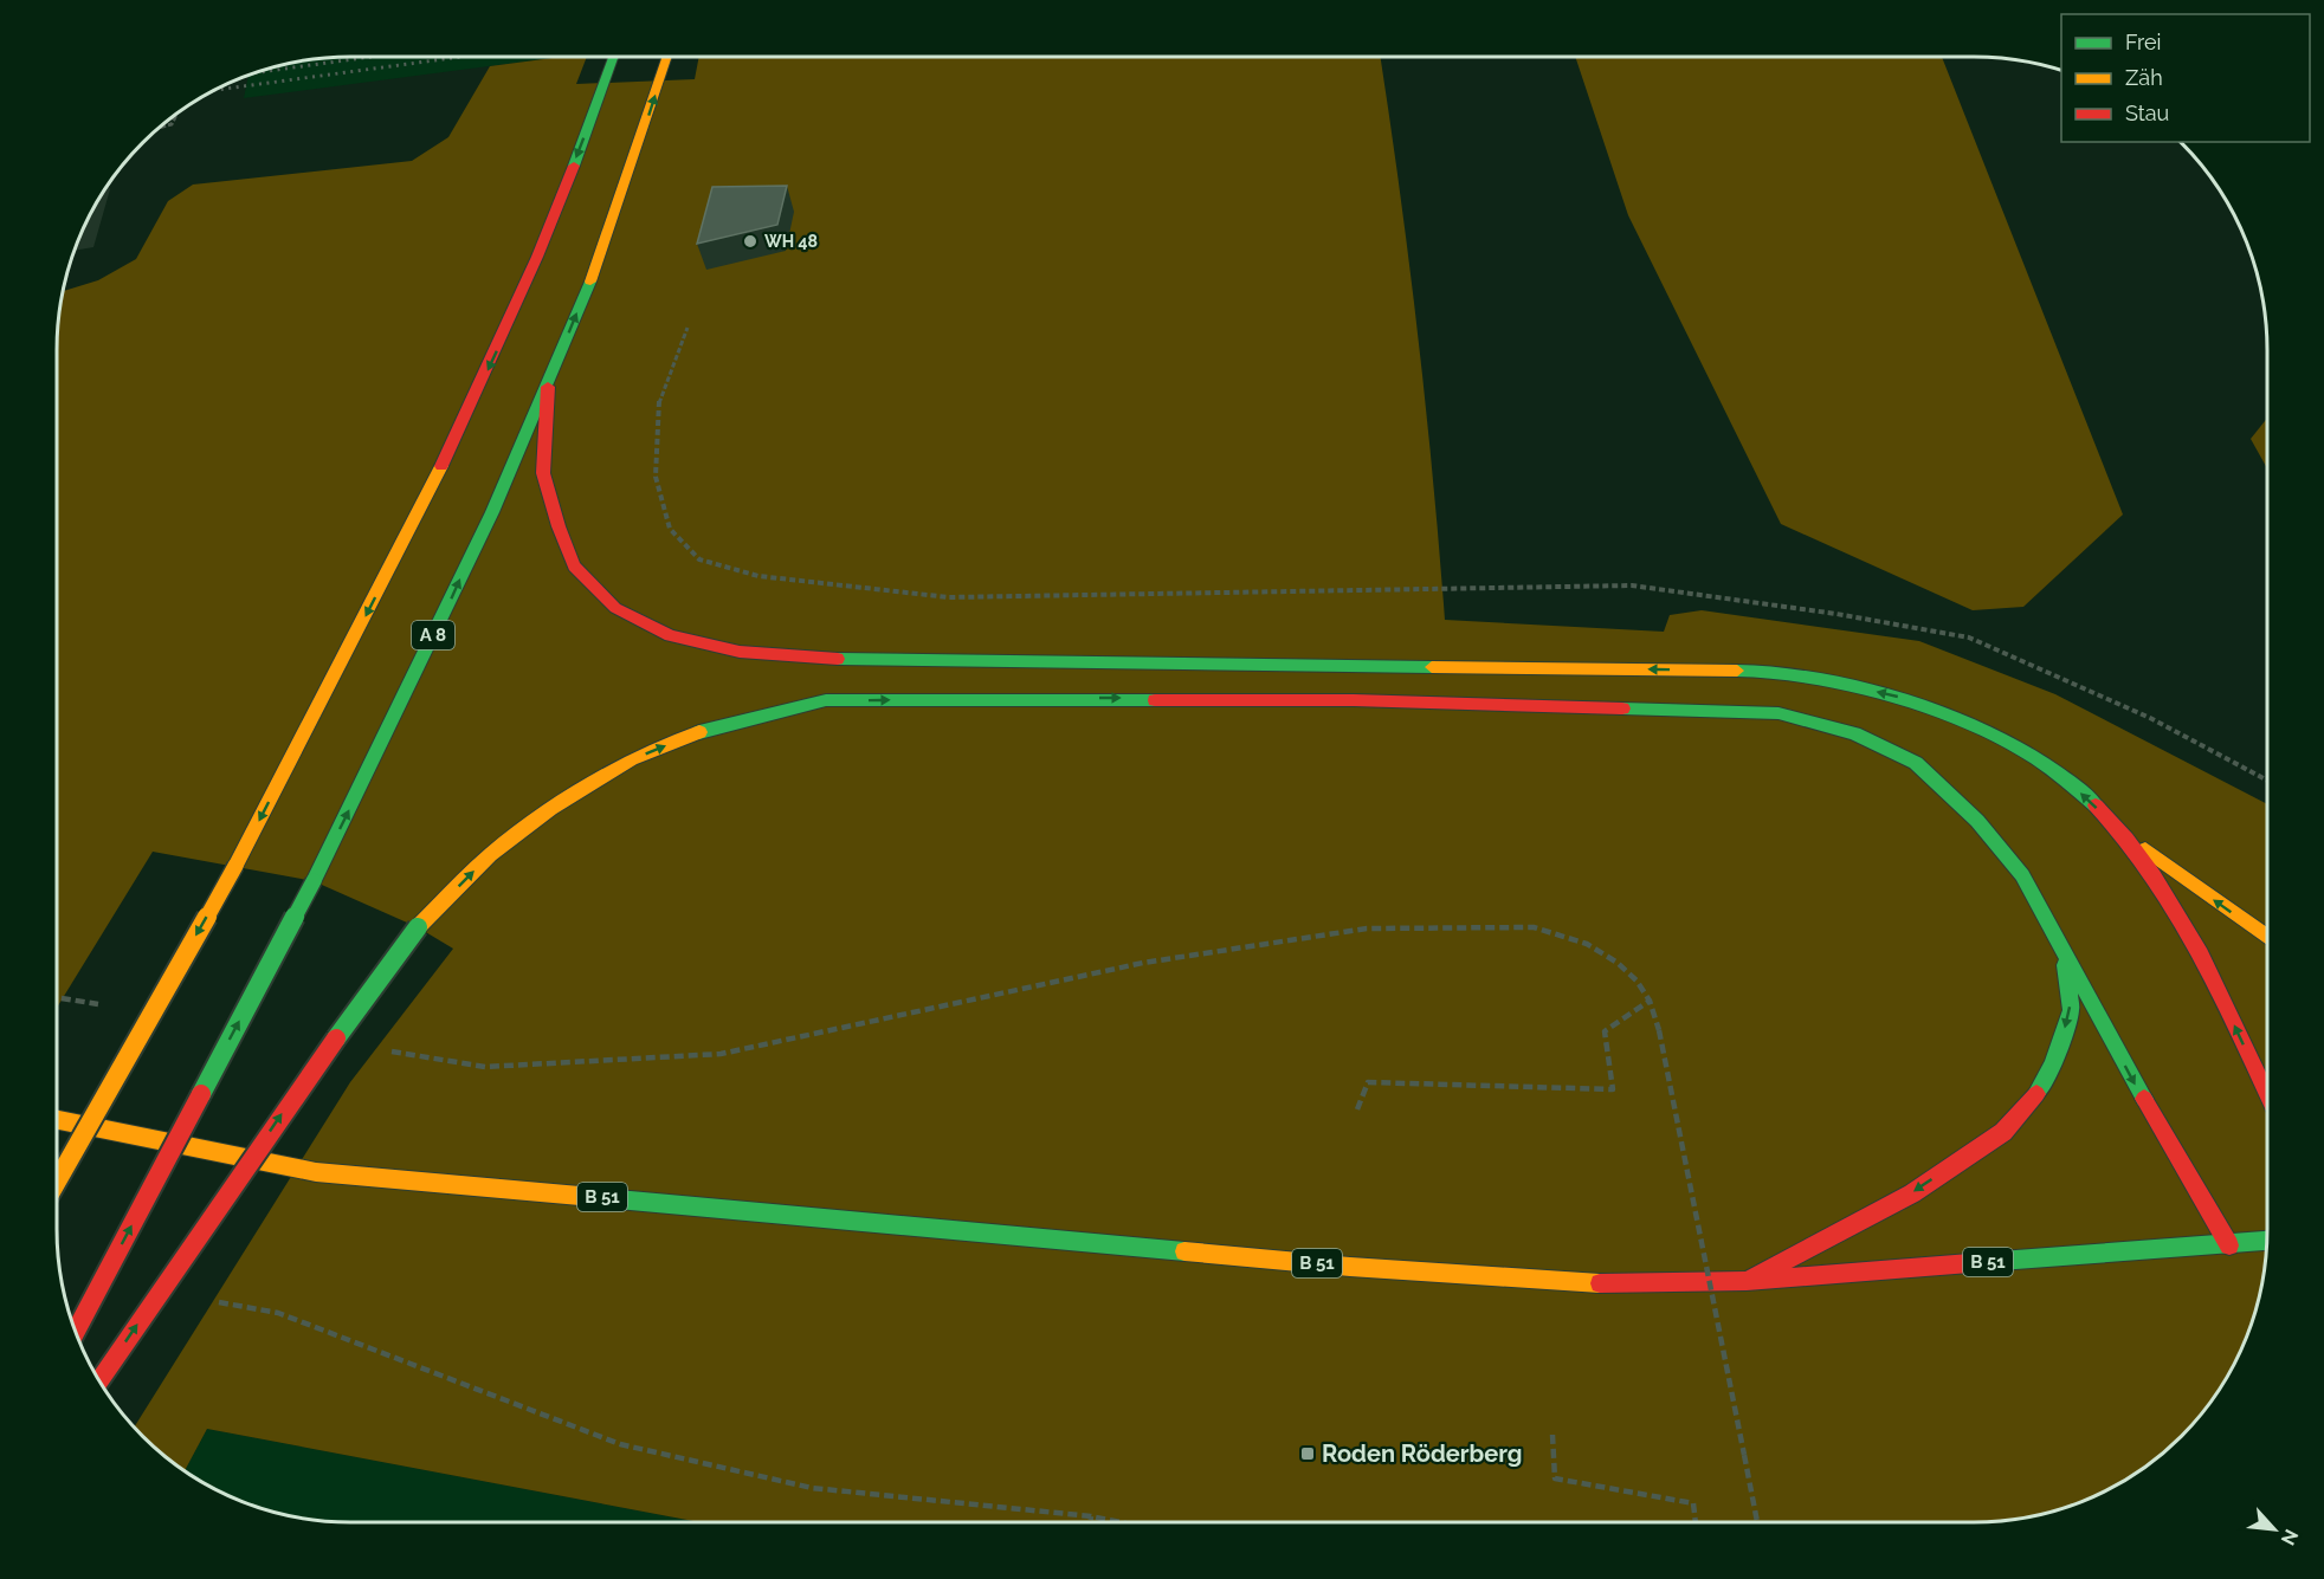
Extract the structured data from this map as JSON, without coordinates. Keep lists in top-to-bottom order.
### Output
{
  "streets": {
    "main road": ["A 8", "B 51"]
  },
  "places": {
    "other": ["WH 48"],
    "transit": ["Roden Röderberg"]
  },
  "legend": ["Frei", "Zäh", "Stau"],
  "north": "bottom right"
}
